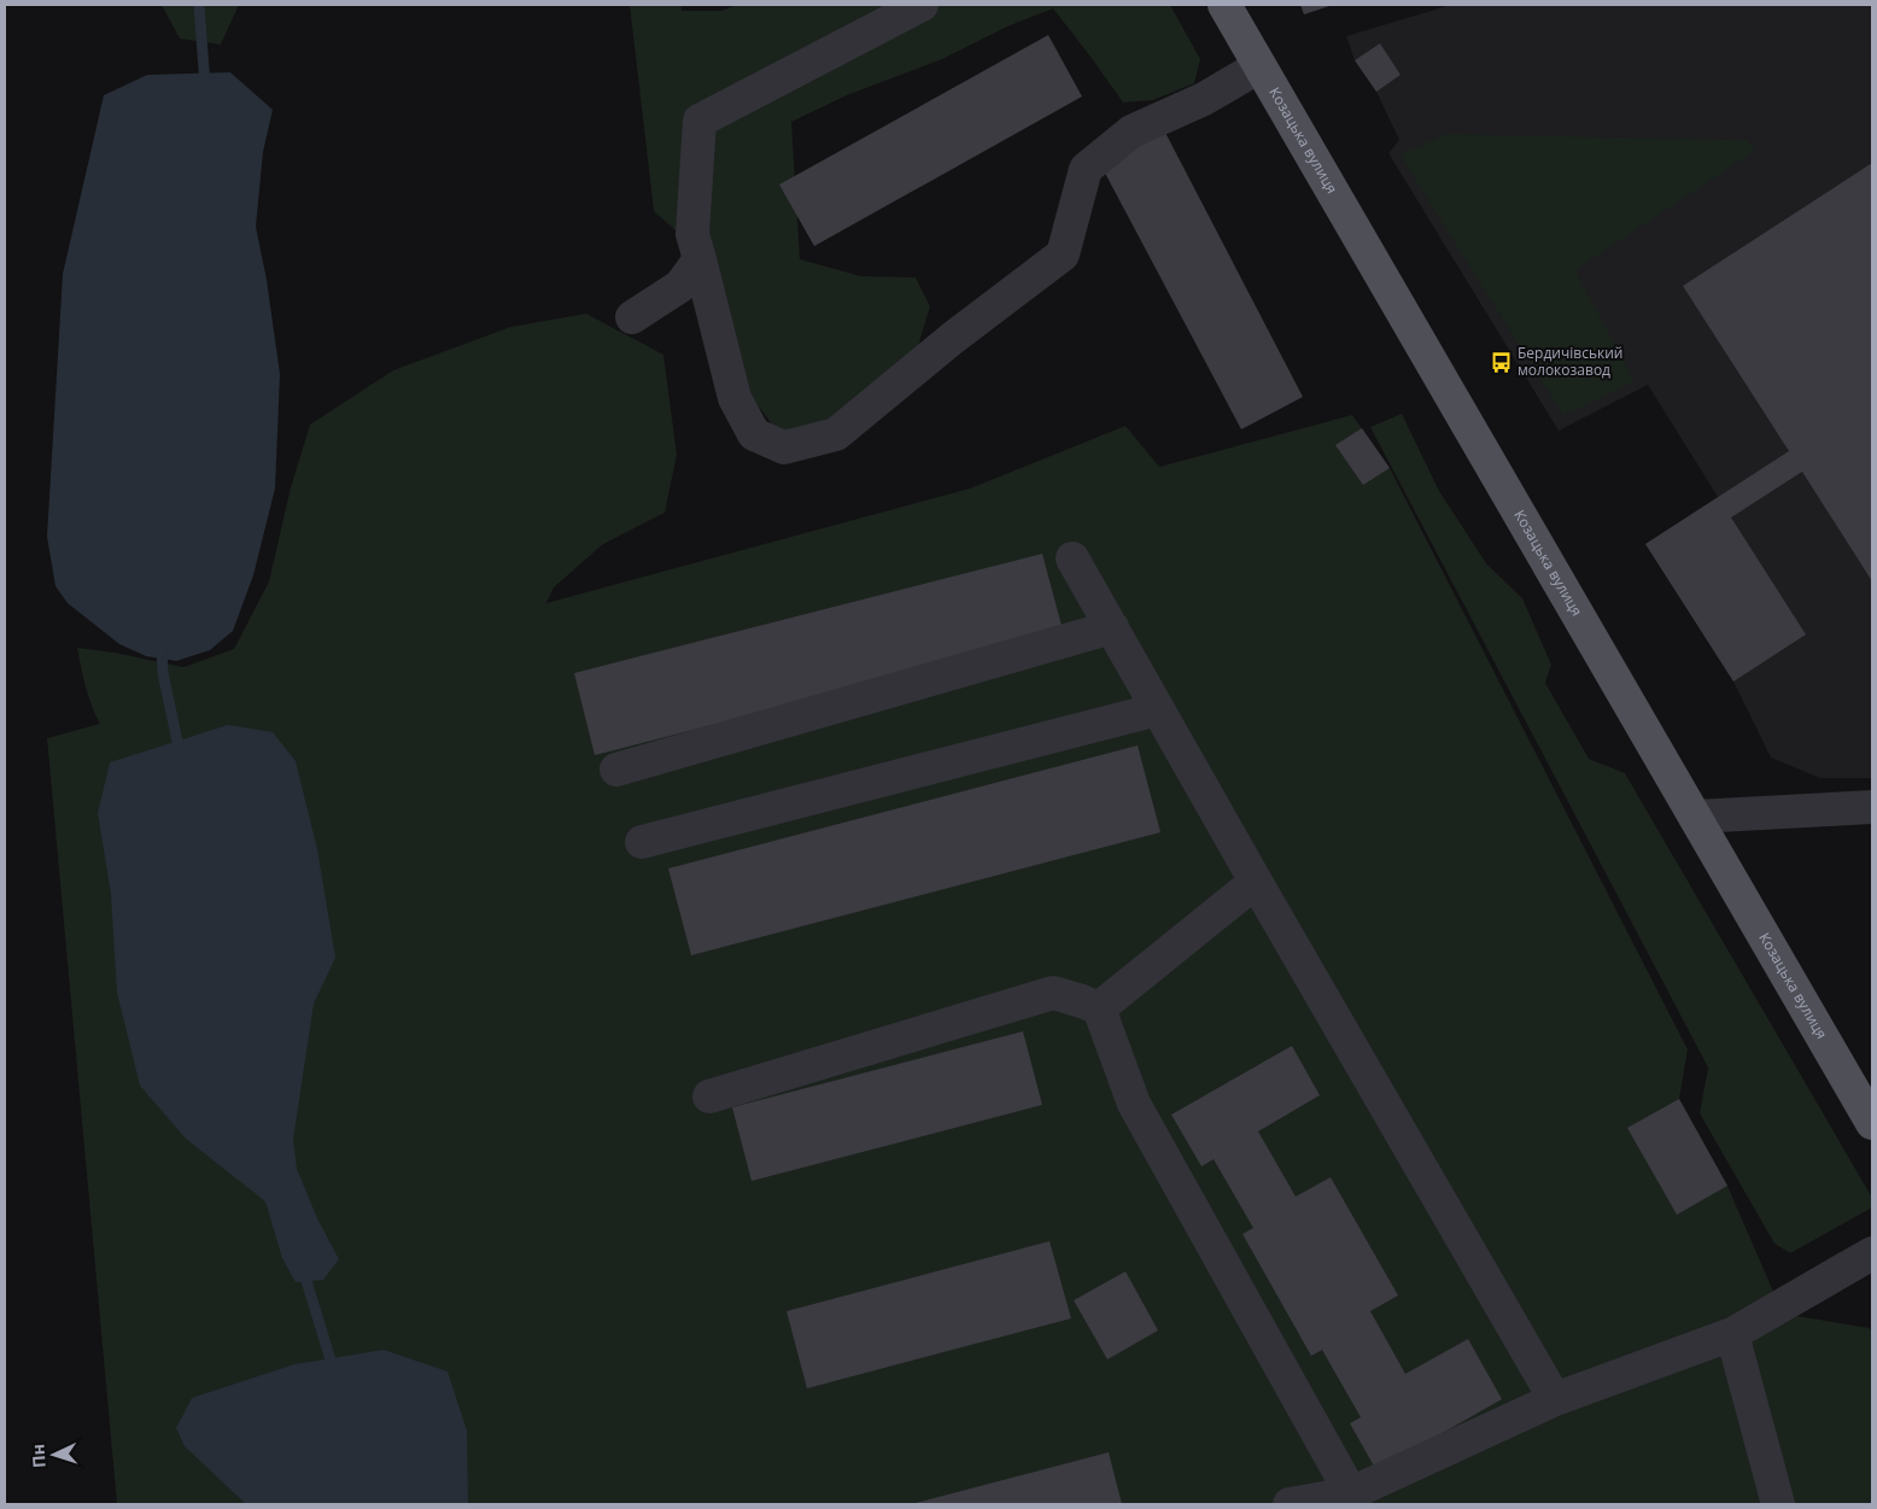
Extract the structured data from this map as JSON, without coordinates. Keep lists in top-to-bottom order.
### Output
{
  "streets": {
    "main road": ["Козацька вулиця"]
  },
  "places": {
    "bus stop": ["Бердичівський молокозавод"]
  },
  "north": "left"
}
